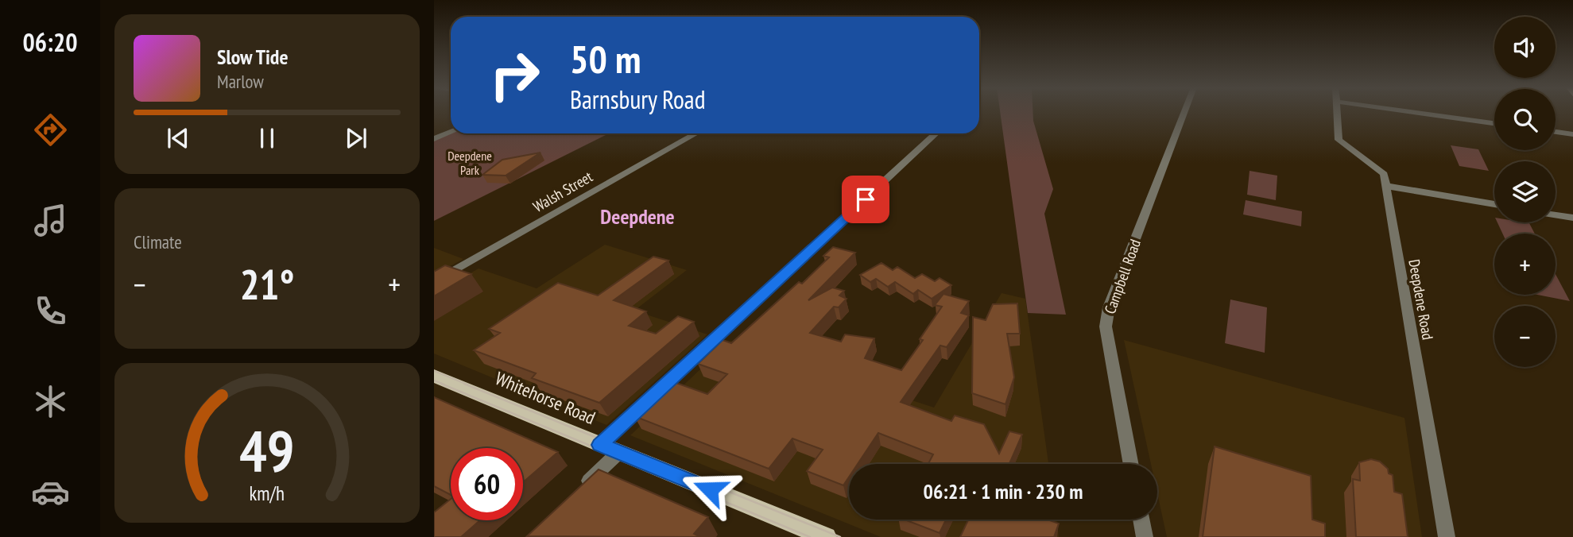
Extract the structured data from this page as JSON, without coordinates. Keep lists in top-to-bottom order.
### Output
{
  "streets": {
    "main road": ["Whitehorse Road"],
    "street": ["Walsh Street", "Campbell Road", "Deepdene Road"]
  },
  "districts": ["Deepdene"],
  "parks": ["Deepdene Park"],
  "page": {
    "tabs": "06:20",
    "map_buttons": ["+", "−"],
    "turn": ["50 m", "Barnsbury Road"],
    "song": ["Slow Tide", "Marlow"],
    "tile": "Climate",
    "heat": ["−", "21°", "+"],
    "limit": "60",
    "trip": "06:21 · 1 min · 230 m",
    "gauge": ["49", "km/h"]
  }
}
